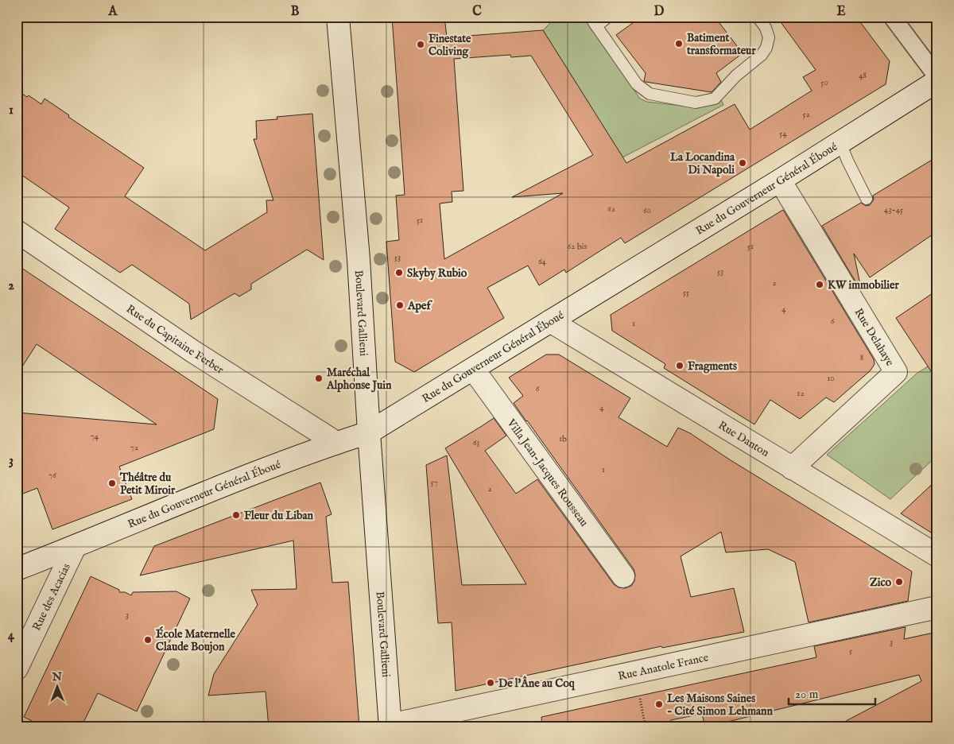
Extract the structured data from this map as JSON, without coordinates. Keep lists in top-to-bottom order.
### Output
{
  "streets": {
    "street": [
      "Rue du Gouverneur Général Éboué",
      "Boulevard Gallieni",
      "Rue Delahaye",
      "Rue du Capitaine Ferber",
      "Rue Danton",
      "Villa Jean-Jacques Rousseau",
      "Rue des Acacias",
      "Rue Anatole France"
    ]
  },
  "crossings": [
    ["Rue du Gouverneur Général Éboué", "Boulevard Gallieni"],
    ["Rue du Gouverneur Général Éboué", "Rue Delahaye"],
    ["Rue du Gouverneur Général Éboué", "Rue du Capitaine Ferber"],
    ["Rue du Gouverneur Général Éboué", "Rue Danton"],
    ["Rue du Gouverneur Général Éboué", "Villa Jean-Jacques Rousseau"],
    ["Rue du Gouverneur Général Éboué", "Rue des Acacias"],
    ["Boulevard Gallieni", "Rue Anatole France"],
    ["Rue Delahaye", "Rue Danton"]
  ],
  "places": [
    "Batiment transformateur",
    "Finestate Coliving",
    "La Locandina Di Napoli",
    "Skyby Rubio",
    "KW immobilier",
    "Apef",
    "Fragments",
    "Maréchal Alphonse Juin",
    "Théâtre du Petit Miroir",
    "Fleur du Liban",
    "Zico",
    "École Maternelle Claude Boujon",
    "De l'Âne au Coq",
    "Les Maisons Saines - Cité Simon Lehmann"
  ],
  "house_numbers": [
    "48",
    "50",
    "52",
    "54",
    "62",
    "43-45",
    "60",
    "51",
    "62 bis",
    "51",
    "53",
    "64",
    "53",
    "2",
    "55",
    "4",
    "6",
    "1",
    "8",
    "10",
    "6",
    "12",
    "4",
    "74",
    "1b",
    "63",
    "72",
    "1",
    "76",
    "57",
    "2",
    "3",
    "3",
    "5"
  ],
  "scale_bar": "20 m",
  "north": "top",
  "grid": {
    "columns": [
      "A",
      "B",
      "C",
      "D",
      "E"
    ],
    "rows": [
      "1",
      "2",
      "3",
      "4"
    ]
  }
}
